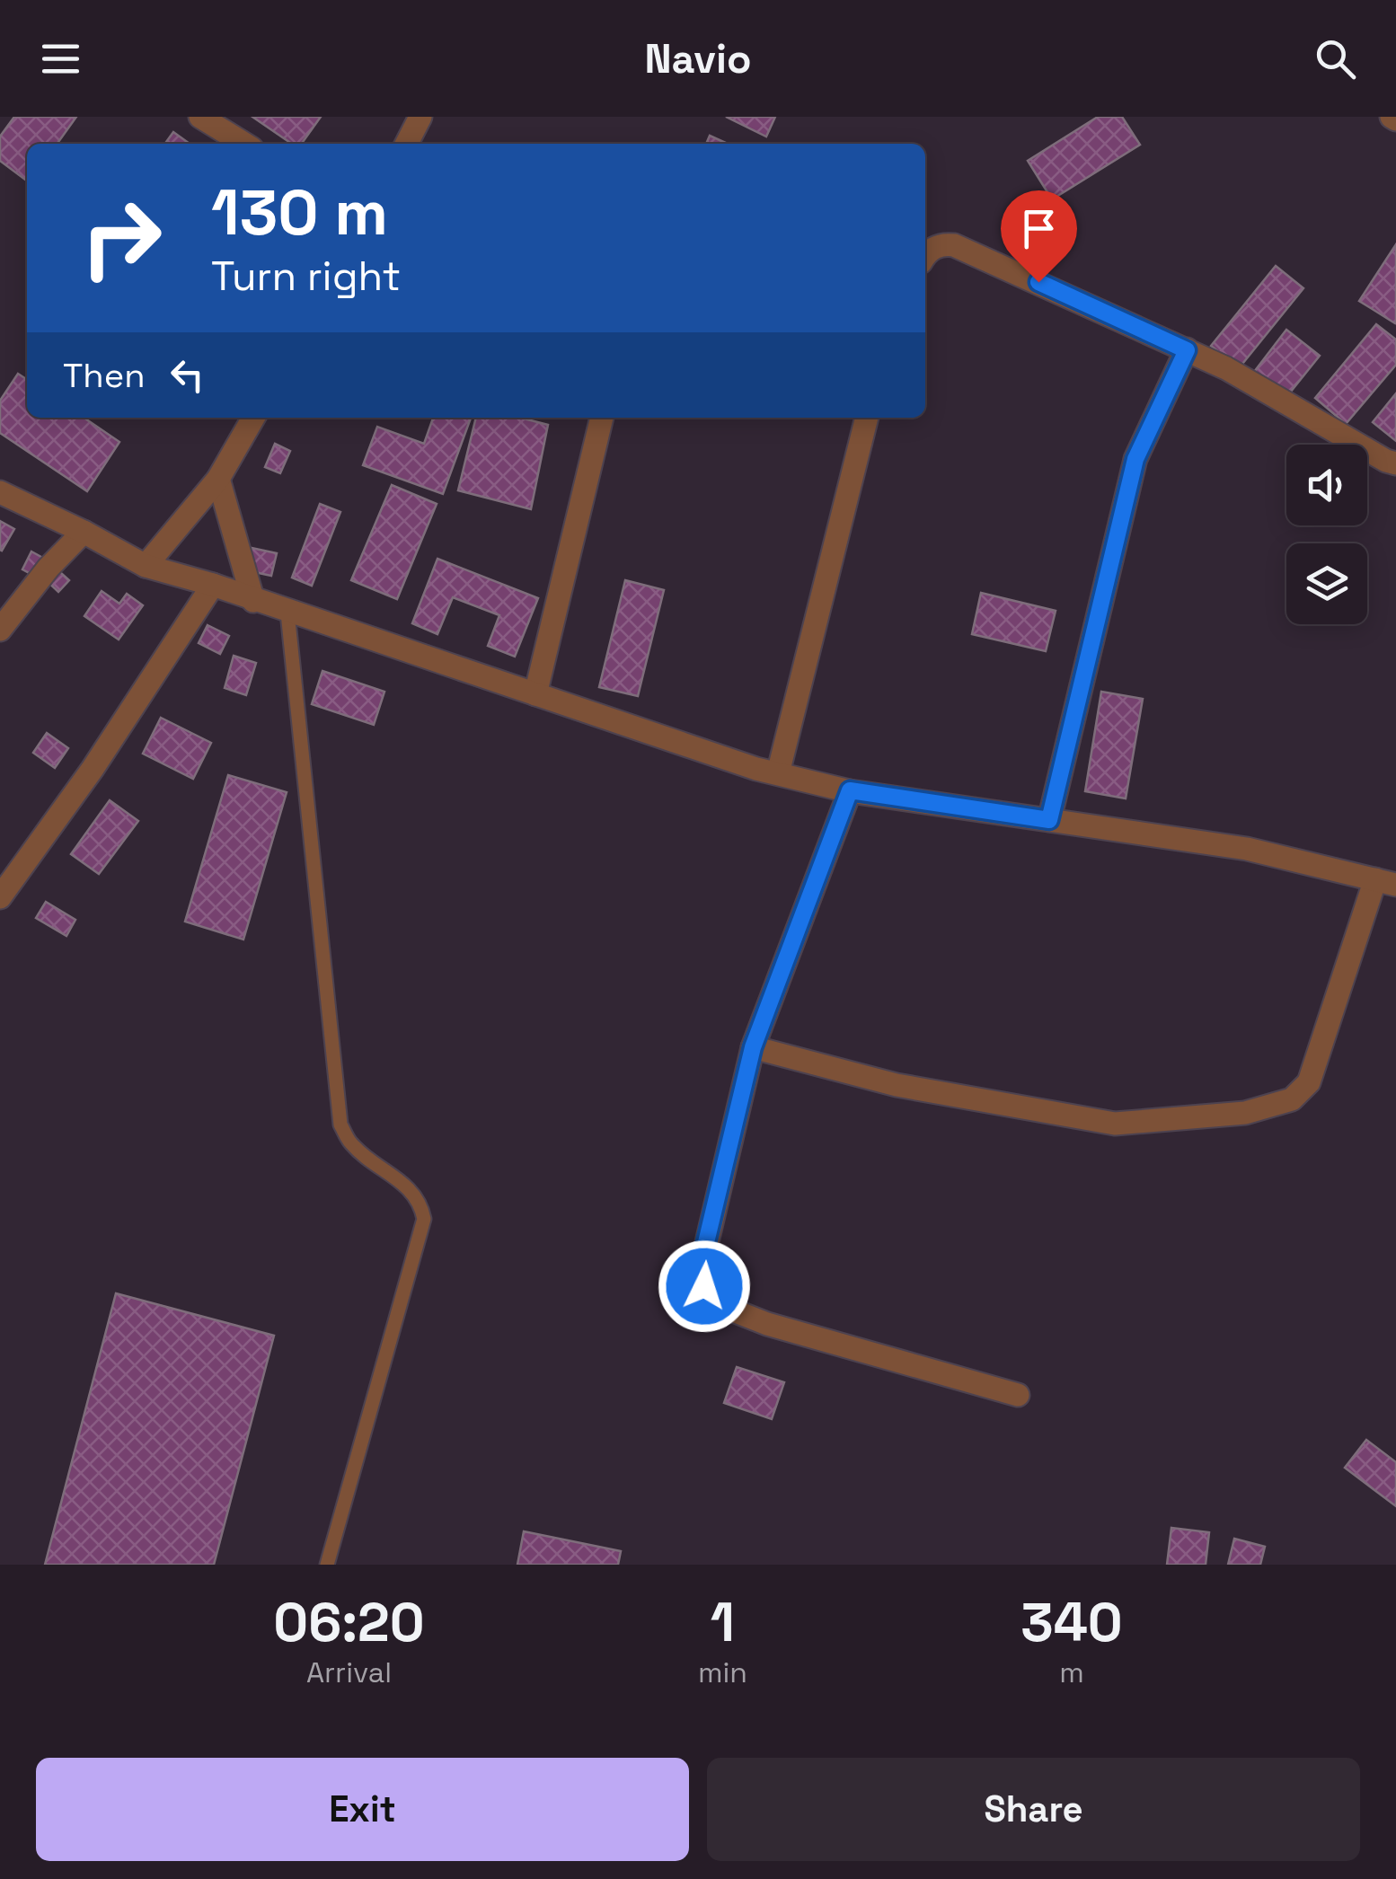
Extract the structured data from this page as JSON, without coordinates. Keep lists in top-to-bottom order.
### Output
{
  "page": {
    "header": "Navio",
    "turn": ["130 m", "Turn right"],
    "then": "Then",
    "eta": [
      "06:20",
      "Arrival",
      "1",
      "min",
      "340",
      "m"
    ],
    "buttons": ["Exit", "Share"]
  }
}
